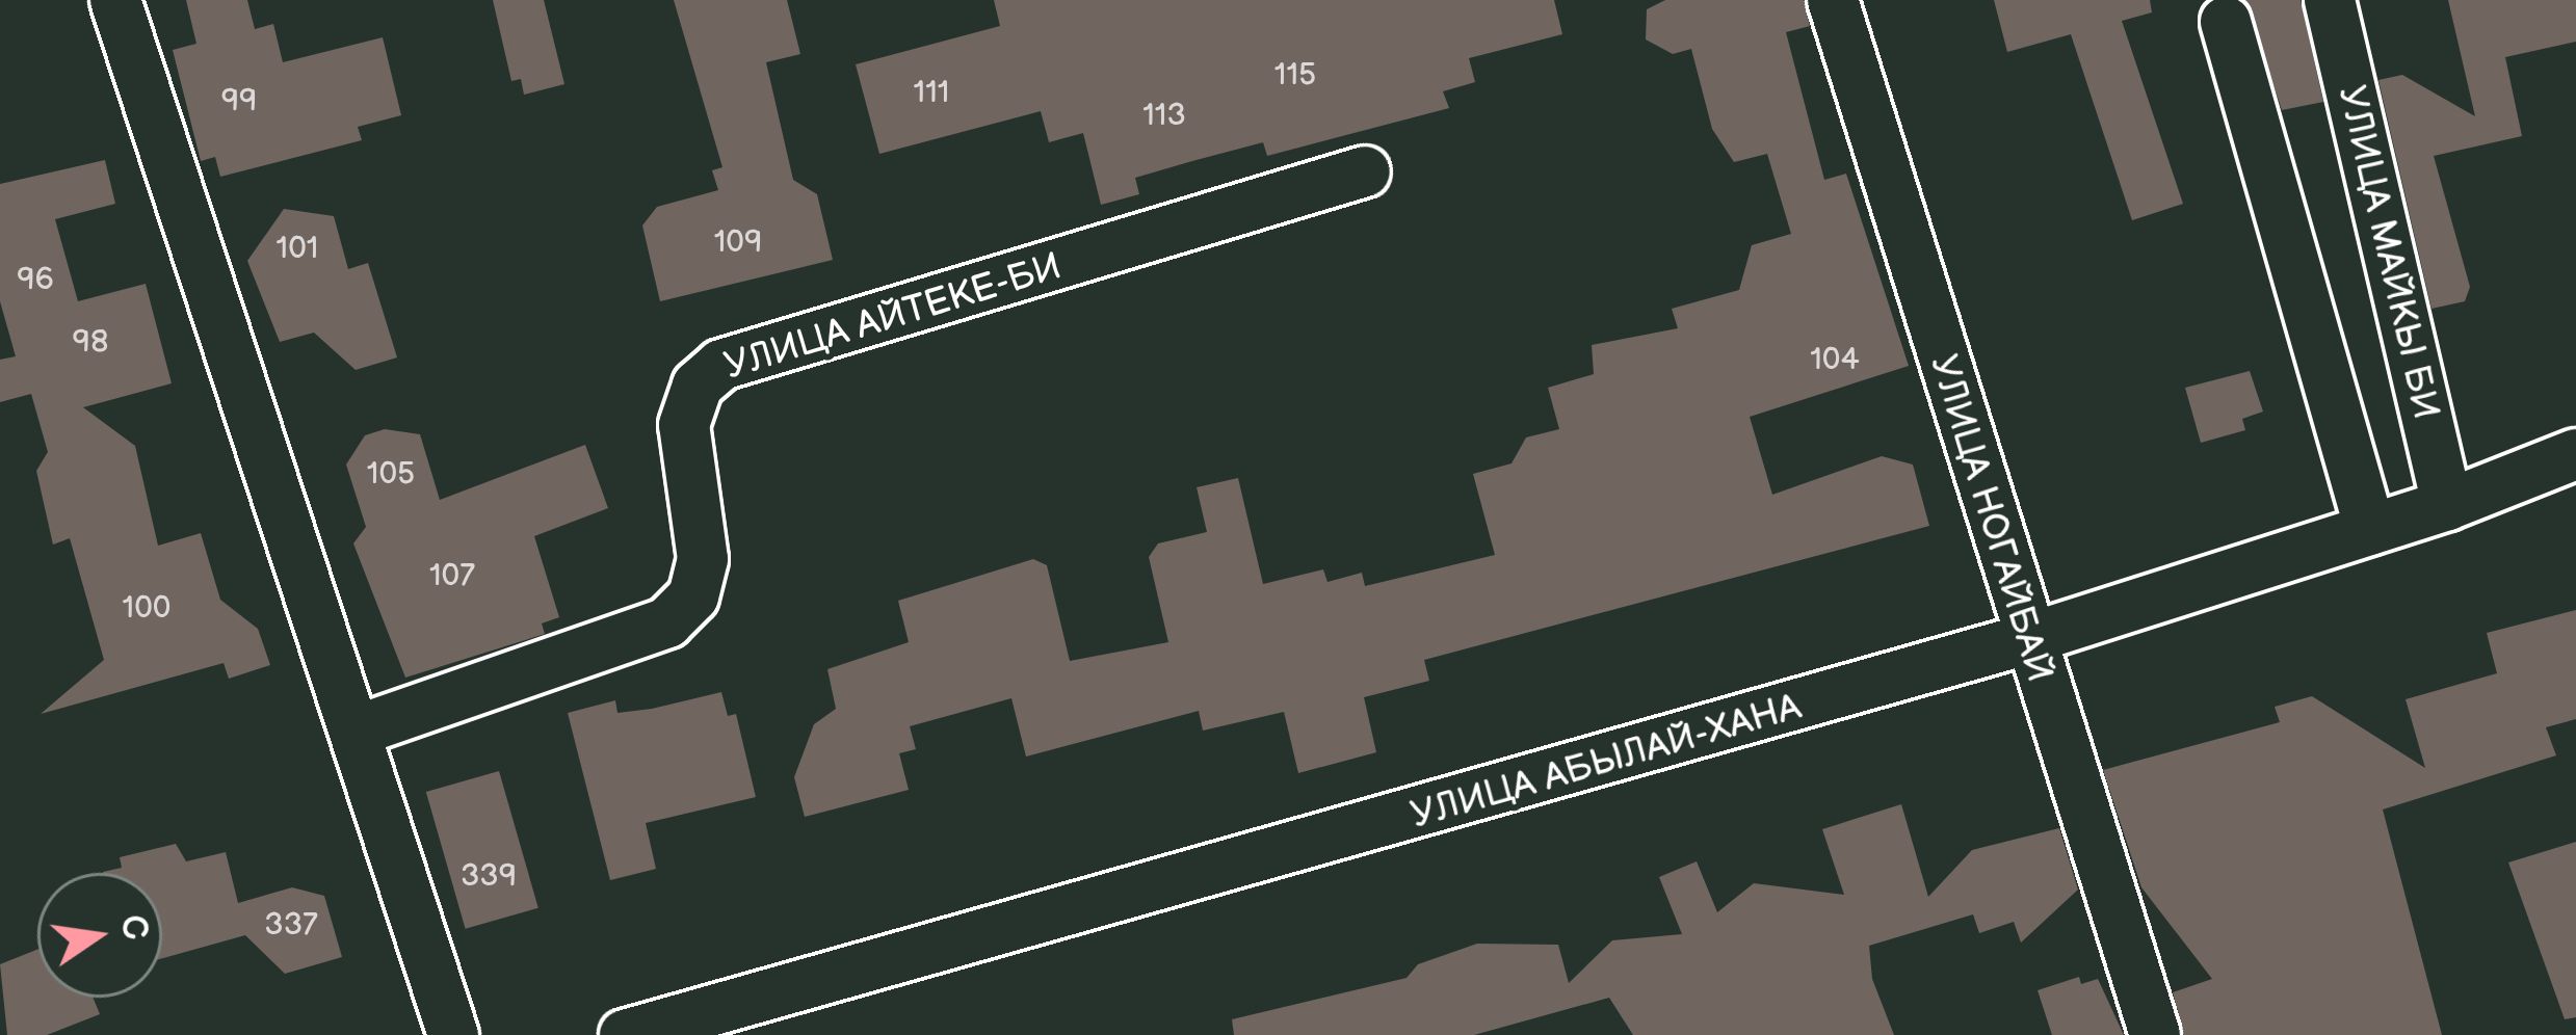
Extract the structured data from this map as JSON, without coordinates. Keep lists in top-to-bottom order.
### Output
{
  "streets": {
    "street": [
      "УЛИЦА МАЙКЫ БИ",
      "УЛИЦА АЙТЕКЕ-БИ",
      "УЛИЦА НОГАЙБАЙ",
      "УЛИЦА АБЫЛАЙ-ХАНА"
    ]
  },
  "crossings": [
    ["УЛИЦА МАЙКЫ БИ", "УЛИЦА АБЫЛАЙ-ХАНА"],
    ["УЛИЦА НОГАЙБАЙ", "УЛИЦА АБЫЛАЙ-ХАНА"]
  ],
  "house_numbers": [
    "115",
    "111",
    "99",
    "113",
    "109",
    "101",
    "96",
    "98",
    "104",
    "105",
    "107",
    "100",
    "339",
    "337"
  ],
  "north": "right"
}
